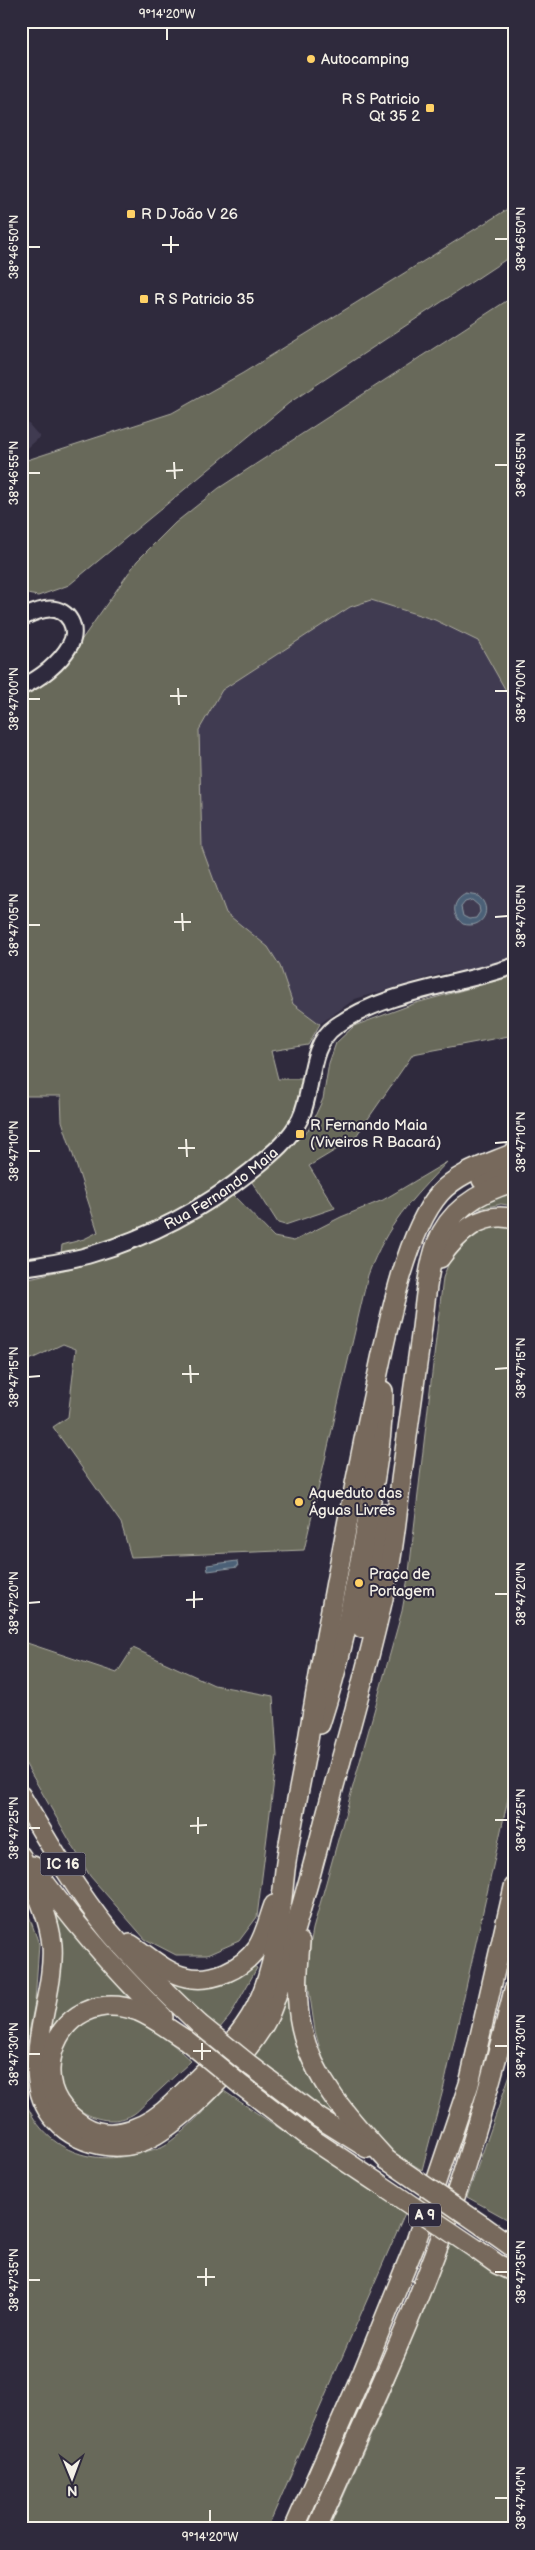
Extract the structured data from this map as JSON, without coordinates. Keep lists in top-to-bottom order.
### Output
{
  "streets": {
    "highway": ["IC 16", "A 9"],
    "street": ["Rua Fernando Maia"]
  },
  "places": {
    "other": ["Autocamping", "Aqueduto das Águas Livres", "Praça de Portagem"],
    "transit": [
      "R S Patricio Qt 35 2",
      "R D João V 26",
      "R S Patricio 35",
      "R Fernando Maia (Viveiros R Bacará)"
    ]
  },
  "north": "bottom",
  "coordinates": [
    "9°14'20\"W",
    "38°46'50\"N",
    "38°46'55\"N",
    "38°47'00\"N",
    "38°47'05\"N",
    "38°47'10\"N",
    "38°47'15\"N",
    "38°47'20\"N",
    "38°47'25\"N",
    "38°47'30\"N",
    "38°47'35\"N",
    "38°47'40\"N"
  ]
}
